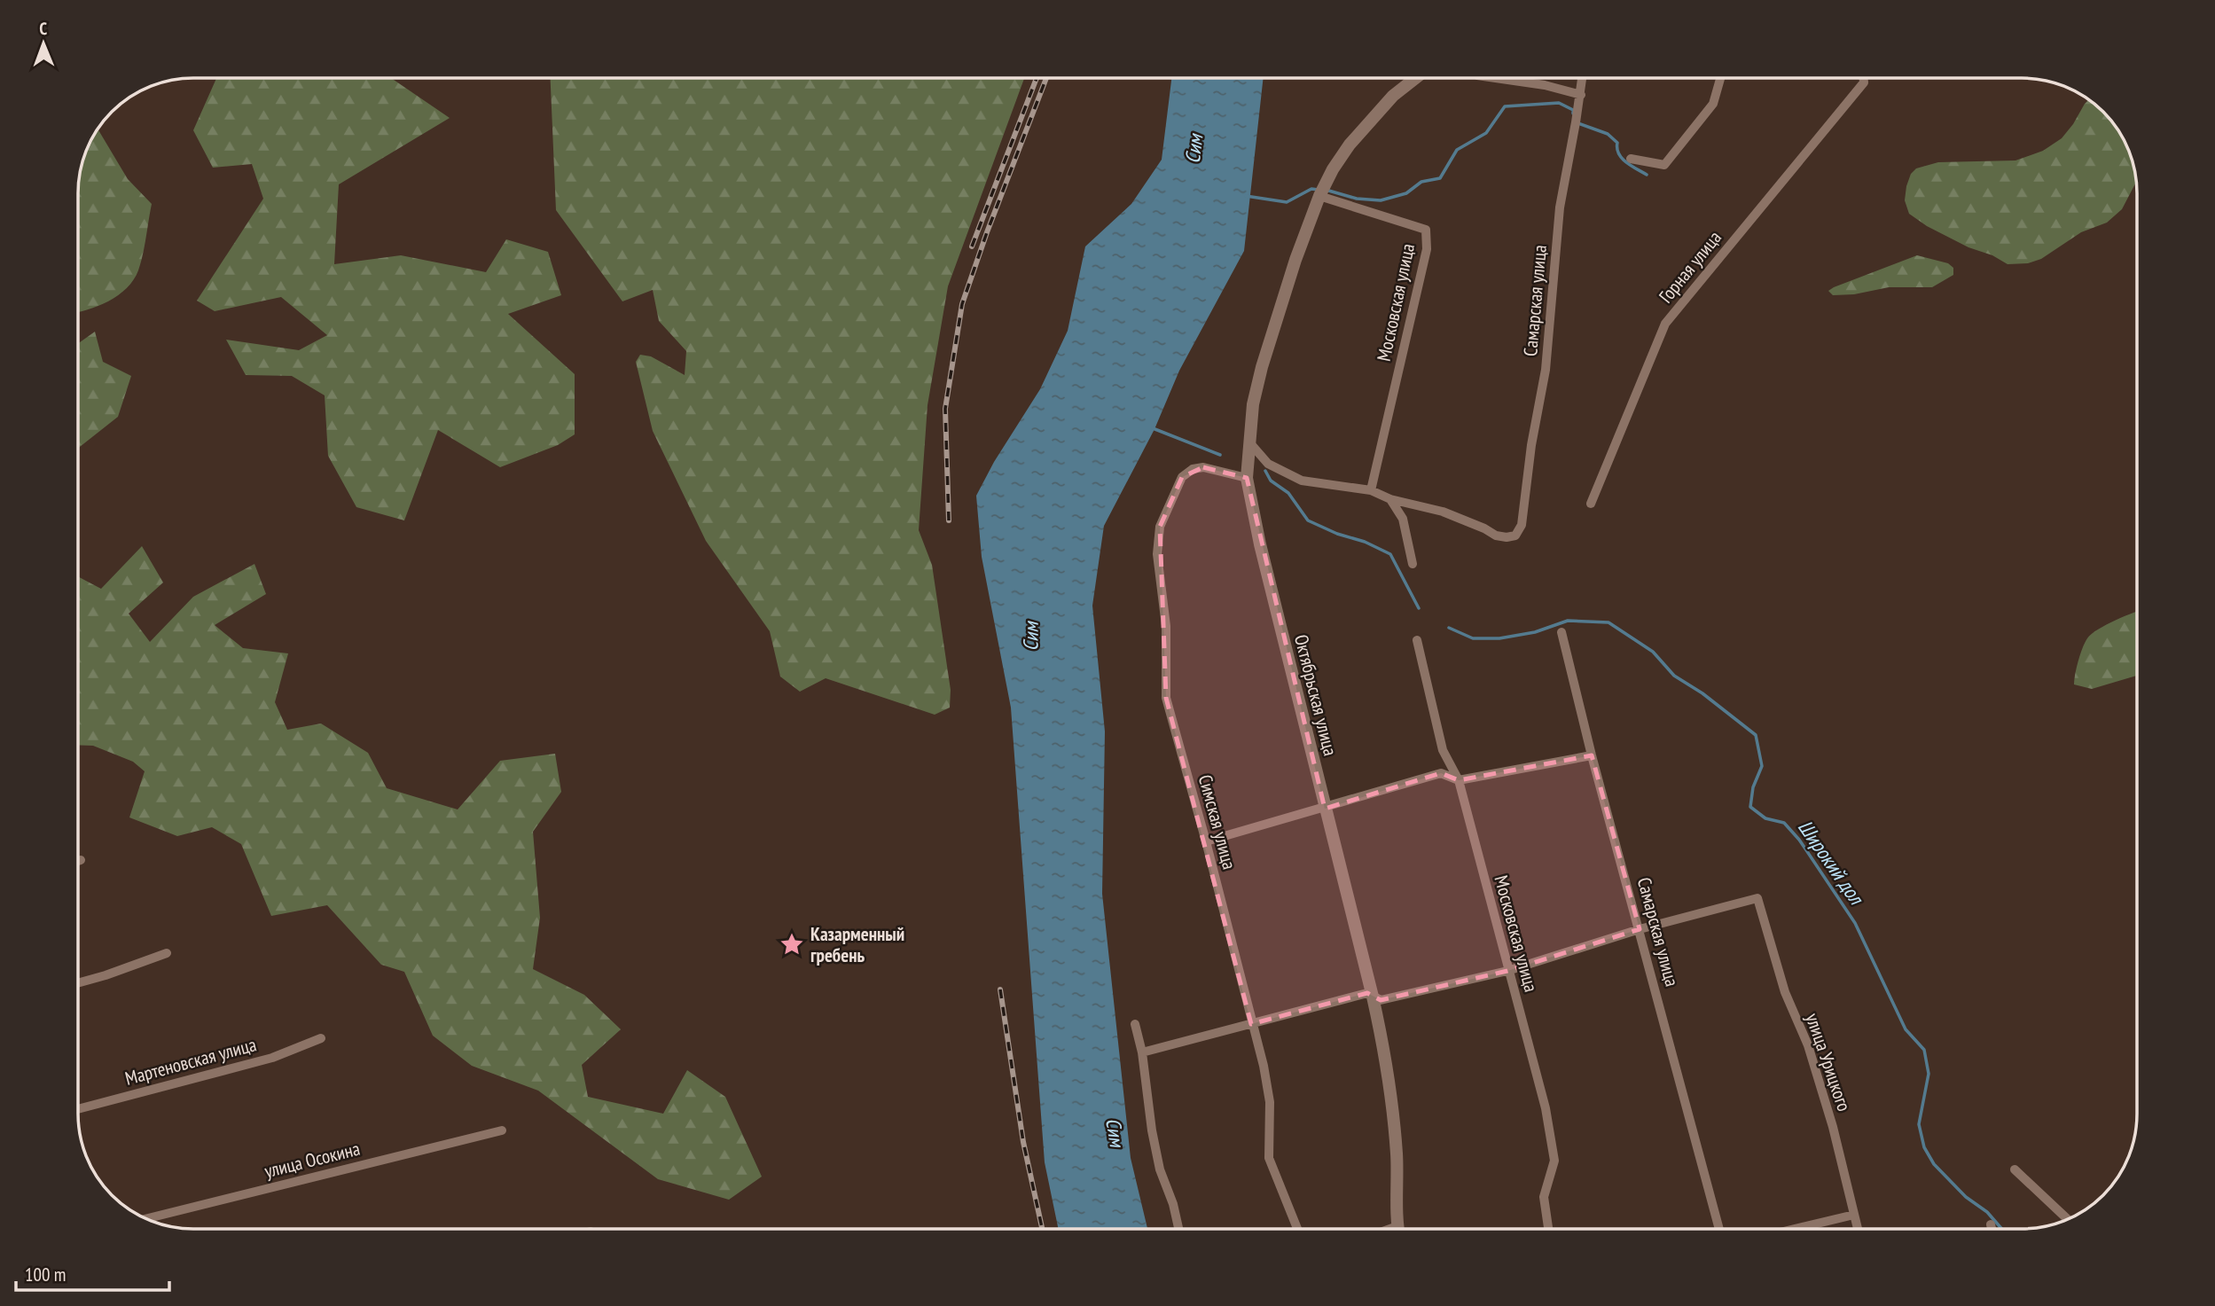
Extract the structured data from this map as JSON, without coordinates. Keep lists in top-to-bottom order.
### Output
{
  "streets": {
    "main road": ["Октябрьская улица"],
    "street": [
      "Горная улица",
      "Самарская улица",
      "Московская улица",
      "Симская улица",
      "Мартеновская улица",
      "улица Урицкого",
      "улица Осокина"
    ]
  },
  "crossings": [
    ["Самарская улица", "улица Урицкого"],
    ["Московская улица", "Октябрьская улица"],
    ["Октябрьская улица", "Симская улица"]
  ],
  "water": ["Сим", "Широкий дол"],
  "places": {
    "place": ["Казарменный гребень"]
  },
  "scale_bar": "100 m",
  "north": "top"
}
